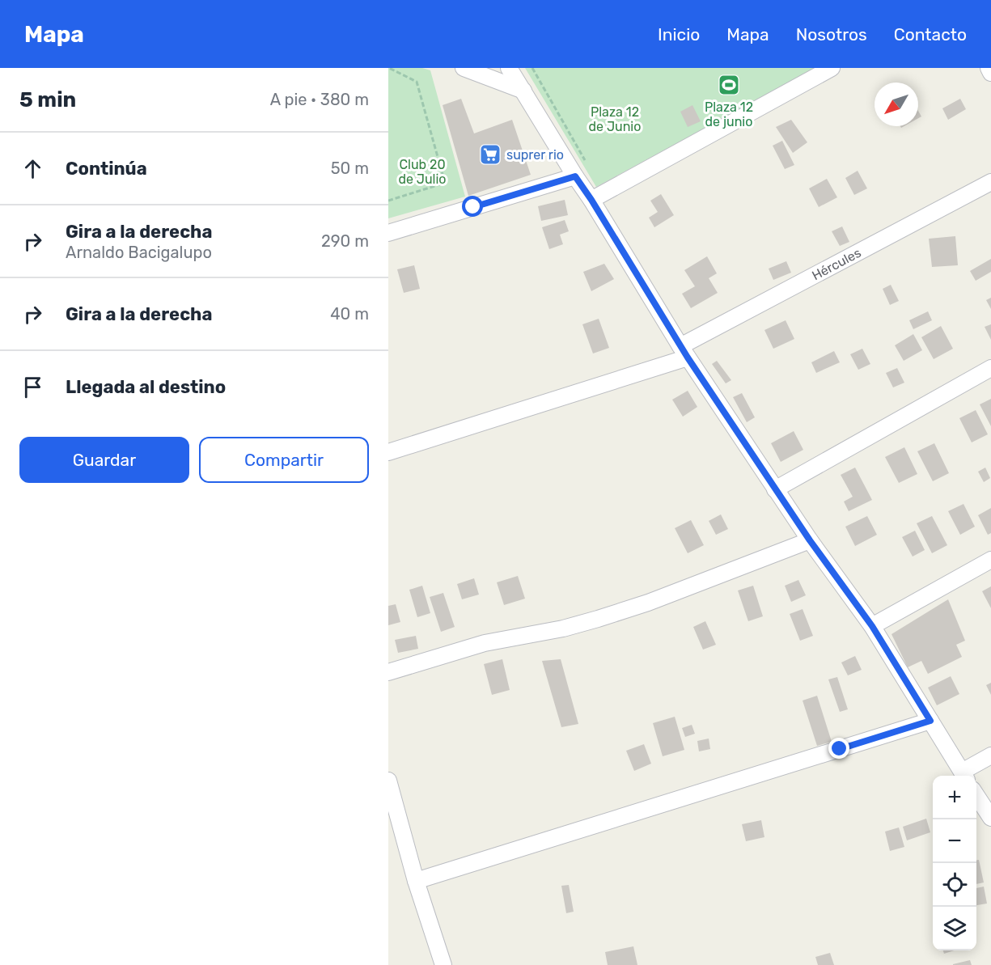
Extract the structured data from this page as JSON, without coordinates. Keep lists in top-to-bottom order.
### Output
{
  "streets": {
    "street": ["Hércules"]
  },
  "parks": ["Plaza 12 de Junio", "Club 20 de Julio"],
  "places": {
    "sports": ["Plaza 12 de junio"],
    "supermarket": ["suprer rio"]
  },
  "north": "bottom left",
  "page": {
    "header": "Mapa",
    "nav": [
      "Inicio",
      "Mapa",
      "Nosotros",
      "Contacto"
    ],
    "heading": ["5 min", "A pie · 380 m"],
    "list": [
      ["Continúa", "50 m"],
      ["Gira a la derecha", "Arnaldo Bacigalupo", "290 m"],
      ["Gira a la derecha", "40 m"],
      "Llegada al destino"
    ],
    "buttons": ["Guardar", "Compartir"],
    "map_buttons": ["+", "−"]
  }
}
